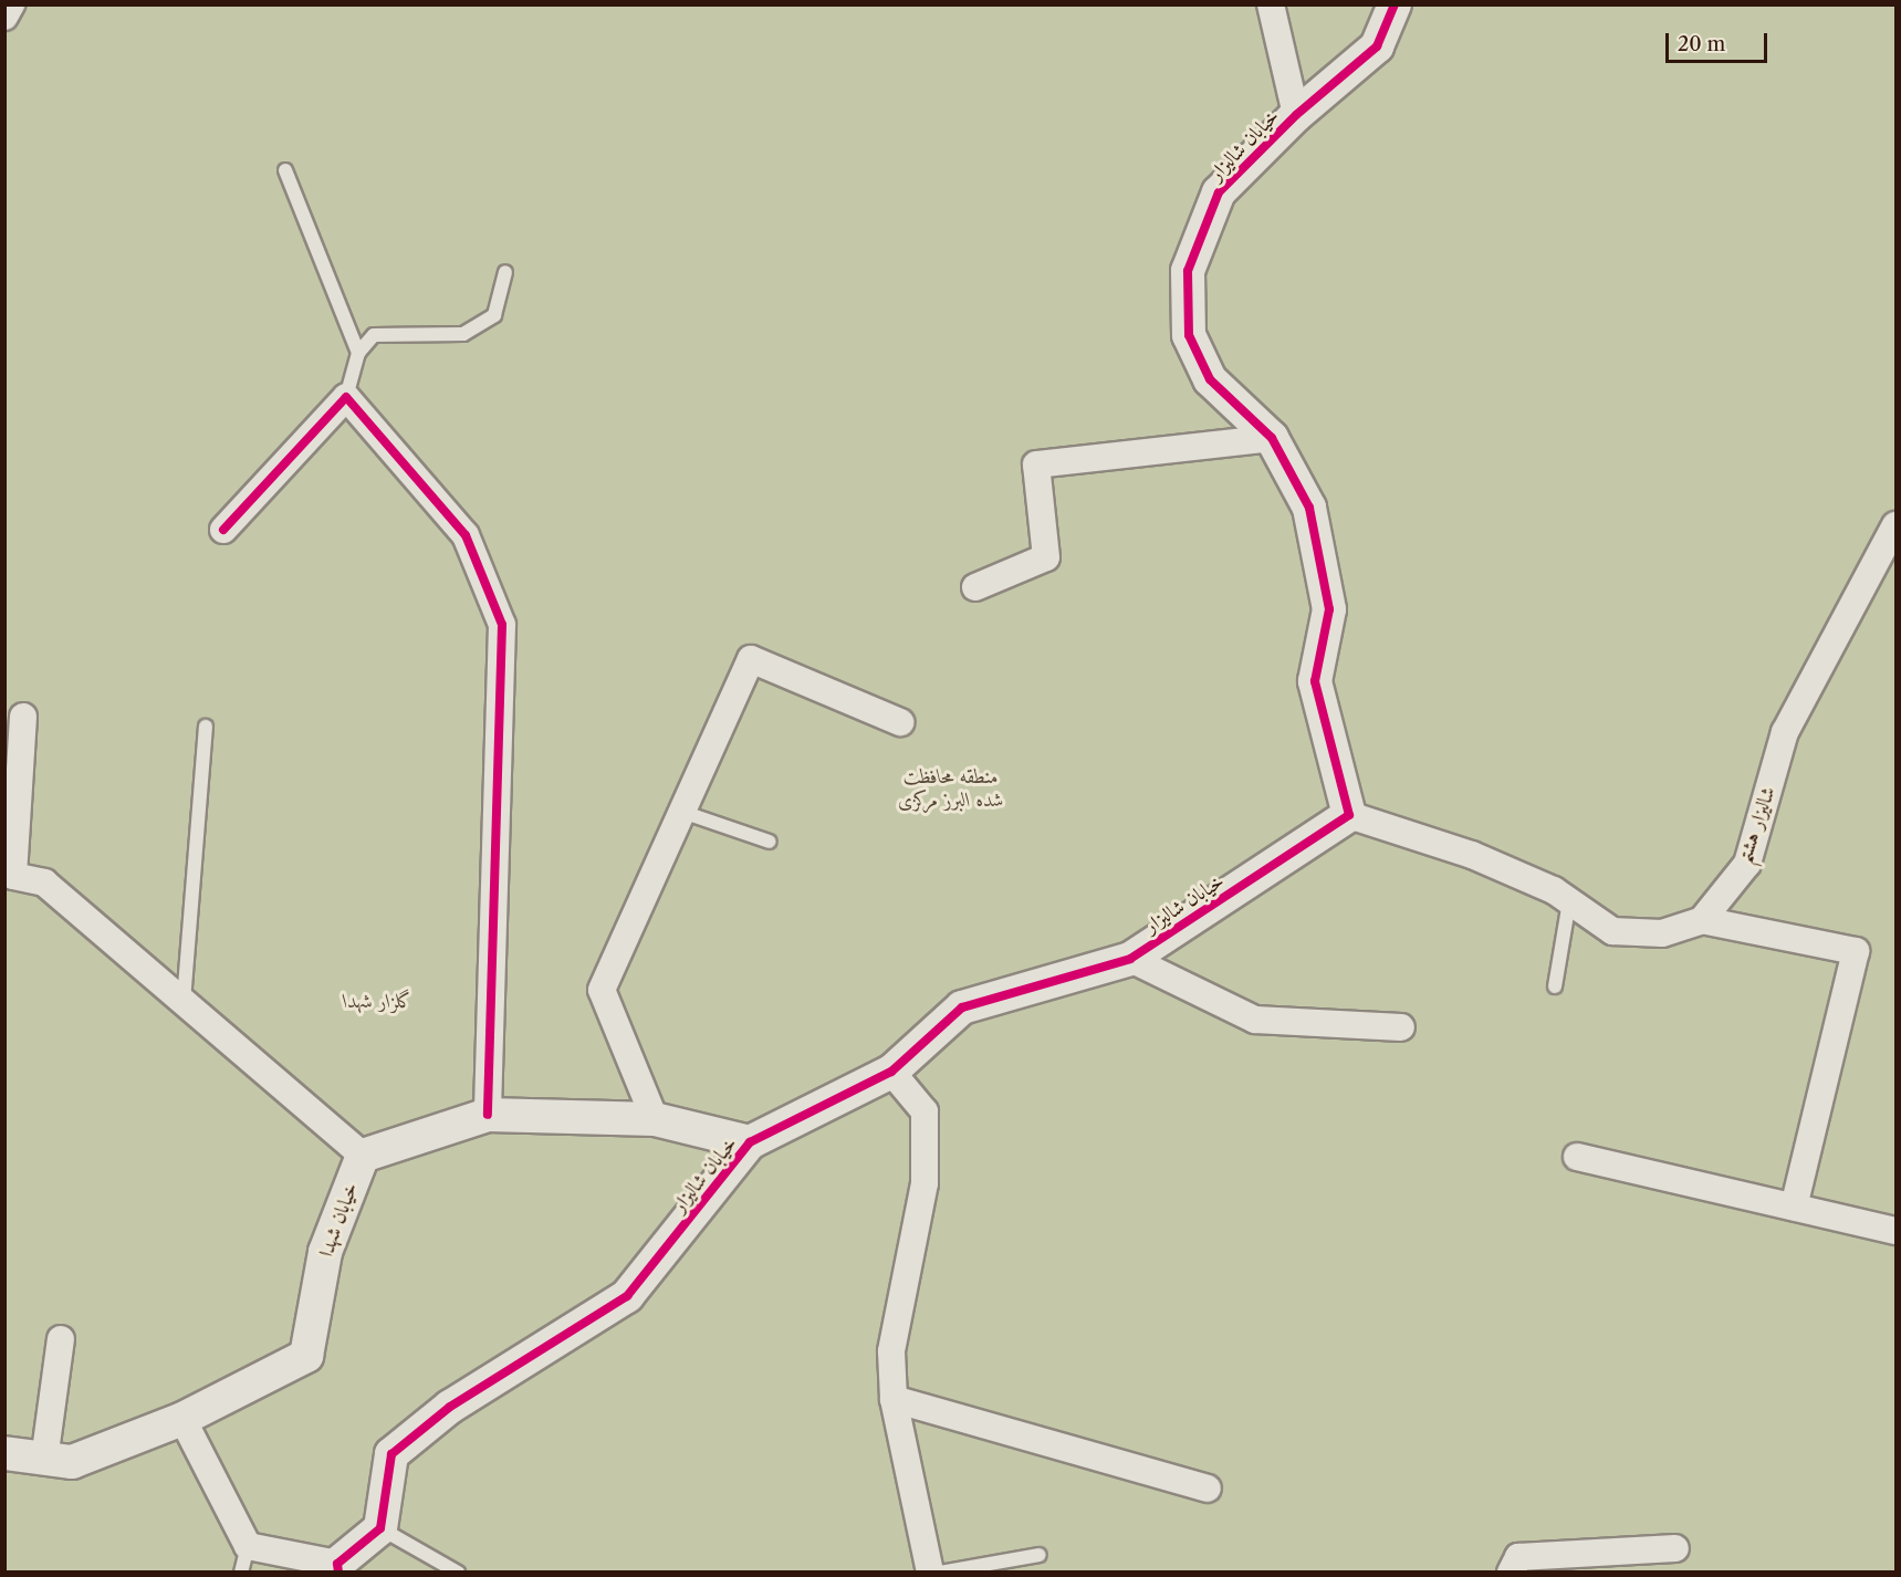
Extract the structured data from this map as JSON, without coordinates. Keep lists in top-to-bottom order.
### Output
{
  "streets": {
    "street": ["خیابان شالیزار", "شالیزار هشتم", "خیابان شهدا"]
  },
  "parks": ["منطقه محافظت شده البرز مرکزی", "گلزار شهدا"],
  "scale_bar": "20 m"
}
